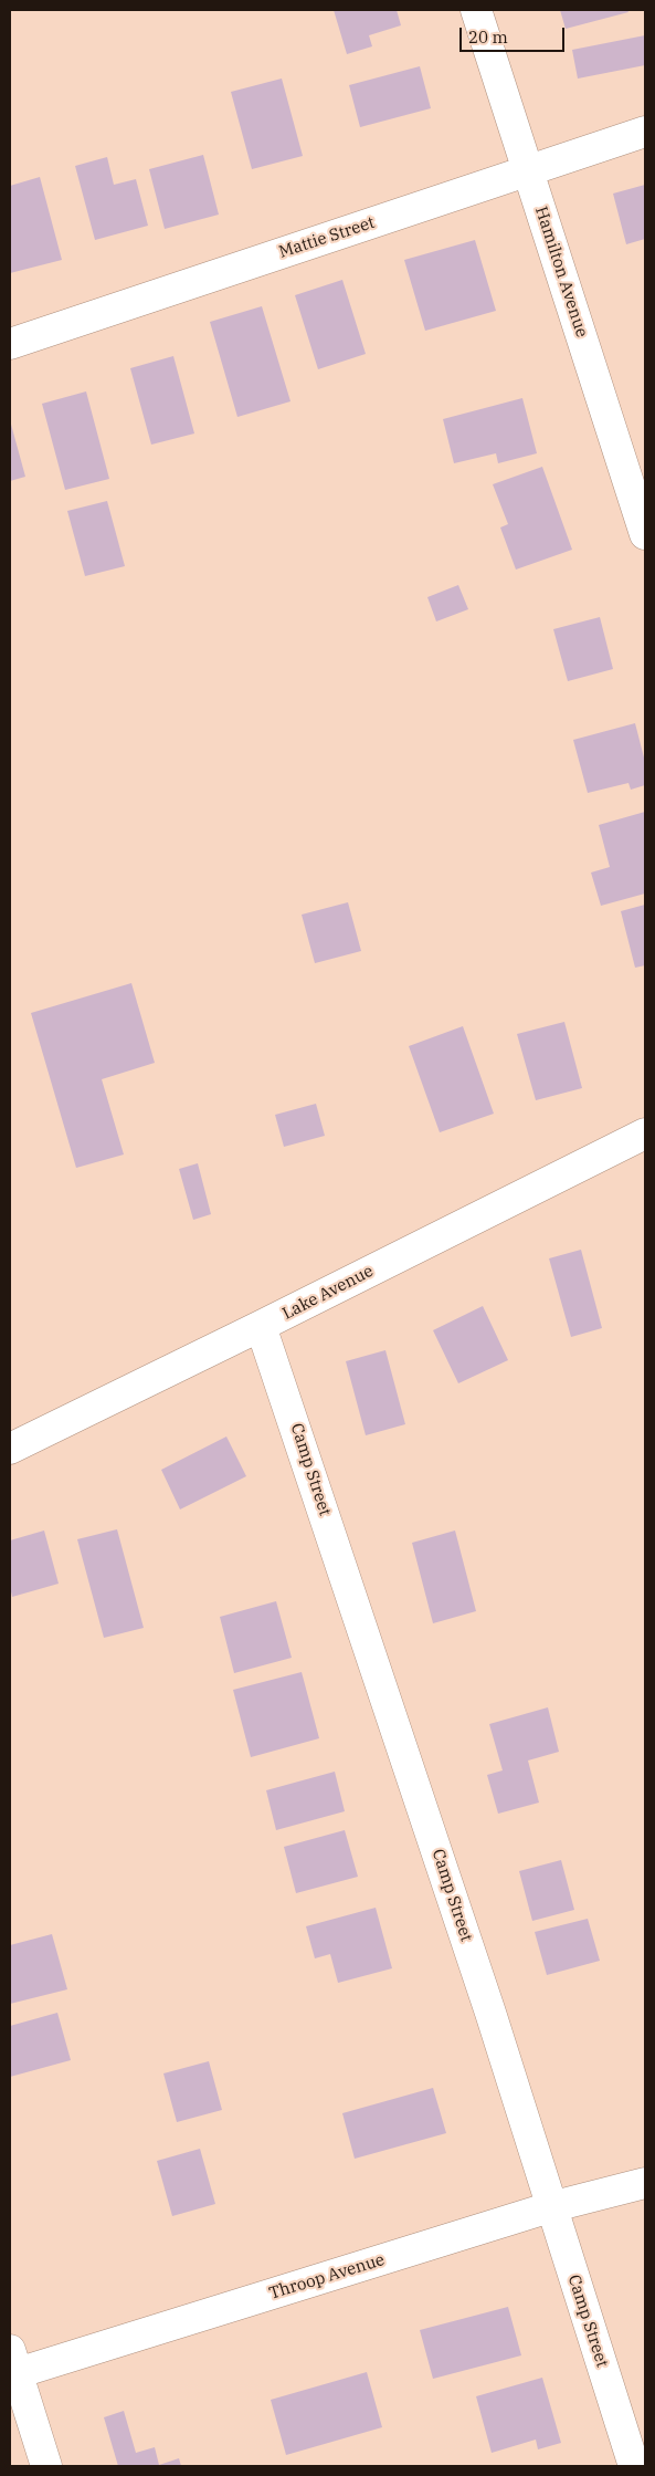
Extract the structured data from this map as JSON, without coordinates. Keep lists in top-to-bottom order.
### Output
{
  "streets": {
    "street": [
      "Mattie Street",
      "Hamilton Avenue",
      "Lake Avenue",
      "Camp Street",
      "Throop Avenue"
    ]
  },
  "crossings": [
    ["Mattie Street", "Hamilton Avenue"],
    ["Lake Avenue", "Camp Street"],
    ["Camp Street", "Throop Avenue"]
  ],
  "scale_bar": "20 m"
}
